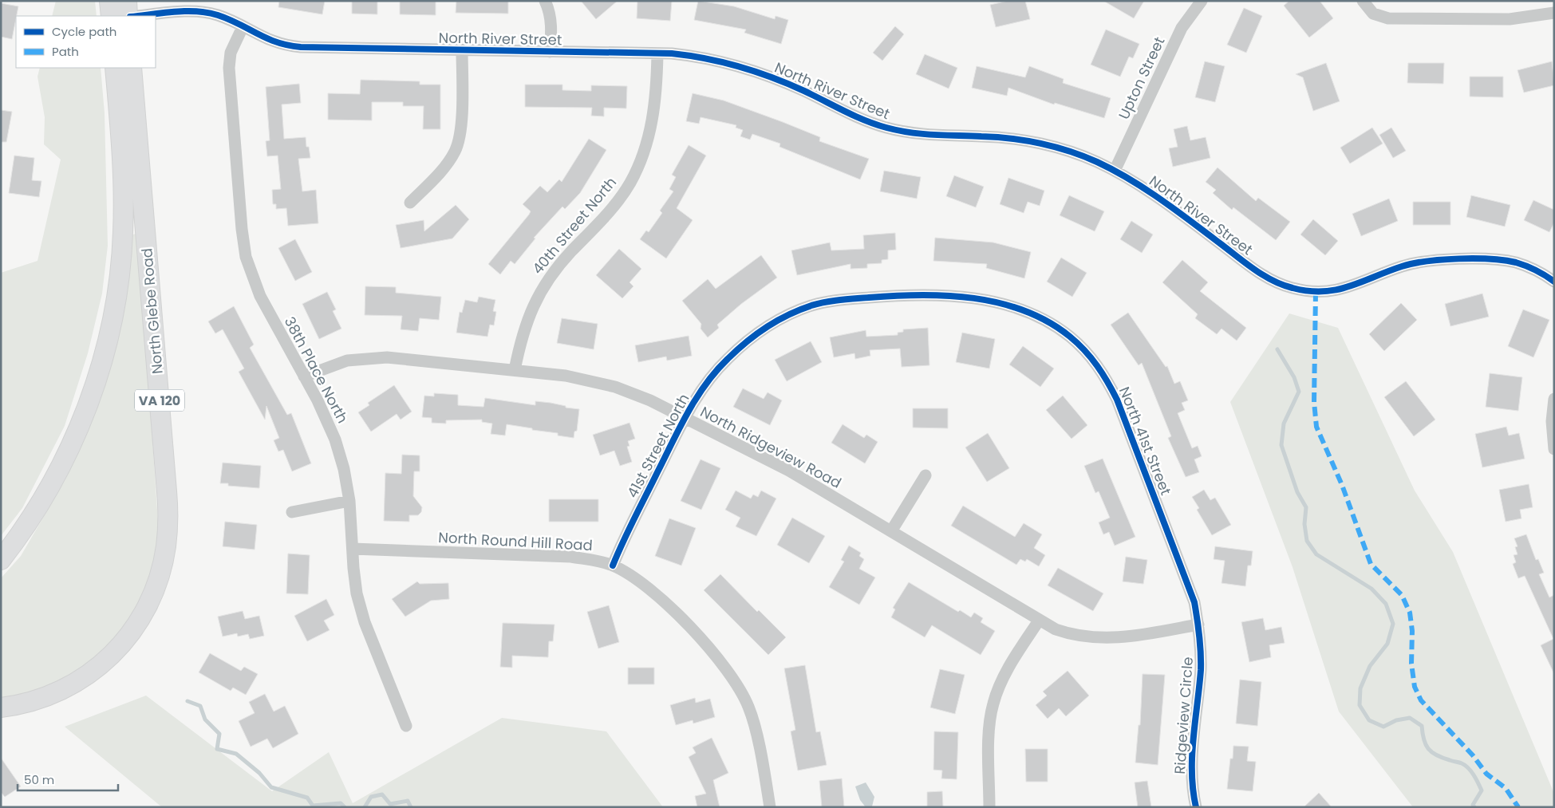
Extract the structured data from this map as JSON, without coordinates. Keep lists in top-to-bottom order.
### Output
{
  "streets": {
    "main road": ["North Glebe Road", "VA 120"],
    "street": [
      "North River Street",
      "Upton Street",
      "40th Street North",
      "38th Place North",
      "North 41st Street",
      "41st Street North",
      "North Ridgeview Road",
      "North Round Hill Road",
      "Ridgeview Circle"
    ]
  },
  "crossings": [
    ["North River Street", "Upton Street"],
    ["North River Street", "40th Street North"],
    ["North River Street", "38th Place North"],
    ["40th Street North", "North Ridgeview Road"],
    ["38th Place North", "North Ridgeview Road"],
    ["38th Place North", "North Round Hill Road"],
    ["North 41st Street", "41st Street North"],
    ["North 41st Street", "North Ridgeview Road"],
    ["North 41st Street", "Ridgeview Circle"],
    ["41st Street North", "North Ridgeview Road"],
    ["41st Street North", "North Round Hill Road"],
    ["North Ridgeview Road", "Ridgeview Circle"]
  ],
  "legend": ["Cycle path", "Path"],
  "scale_bar": "50 m"
}
